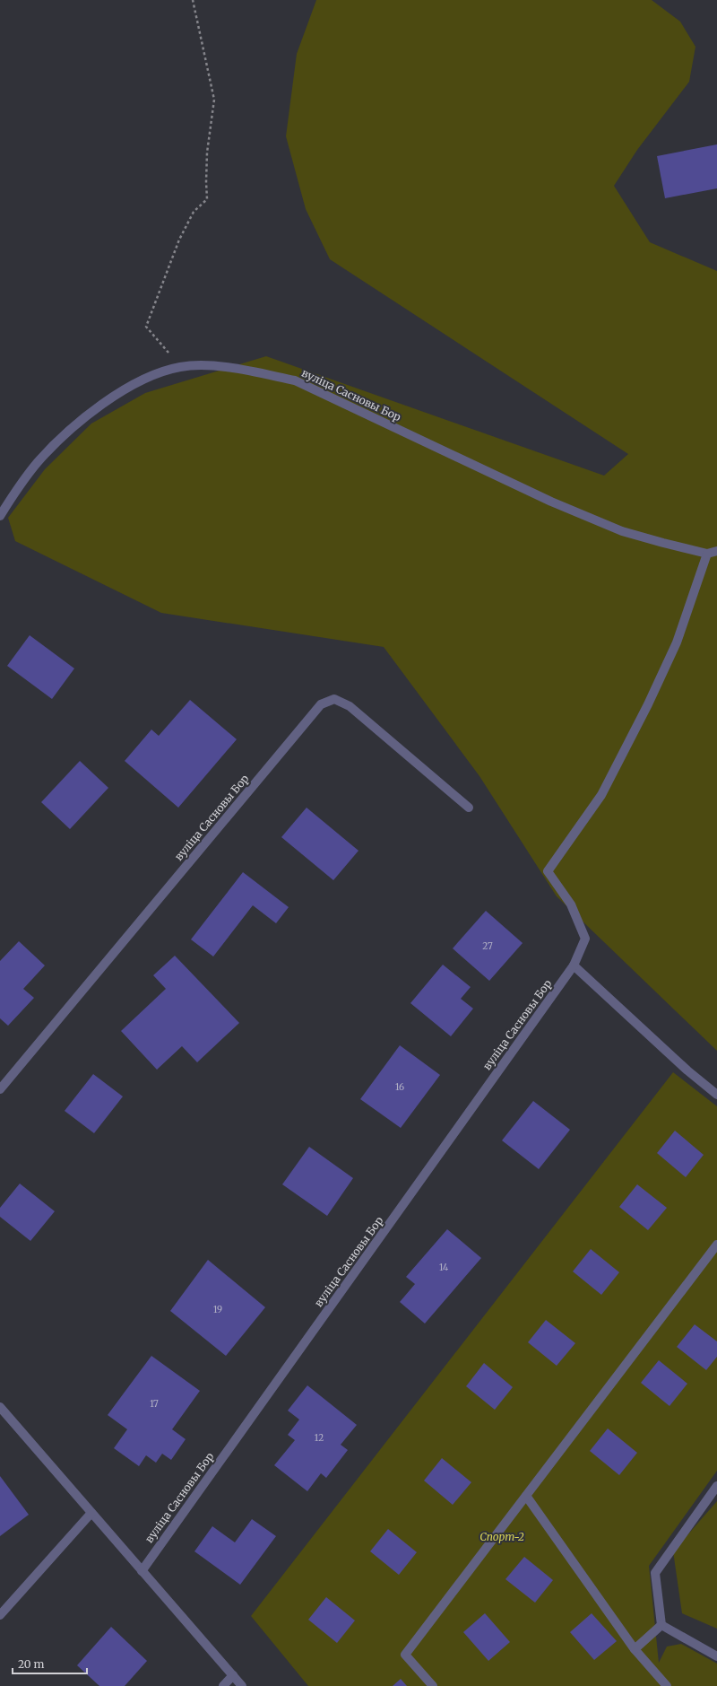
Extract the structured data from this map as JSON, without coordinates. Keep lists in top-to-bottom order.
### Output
{
  "streets": {
    "street": ["вуліца Сасновы Бор"]
  },
  "parks": ["Спорт-2"],
  "house_numbers": [
    "27",
    "16",
    "14",
    "19",
    "17",
    "12"
  ],
  "scale_bar": "20 m"
}
